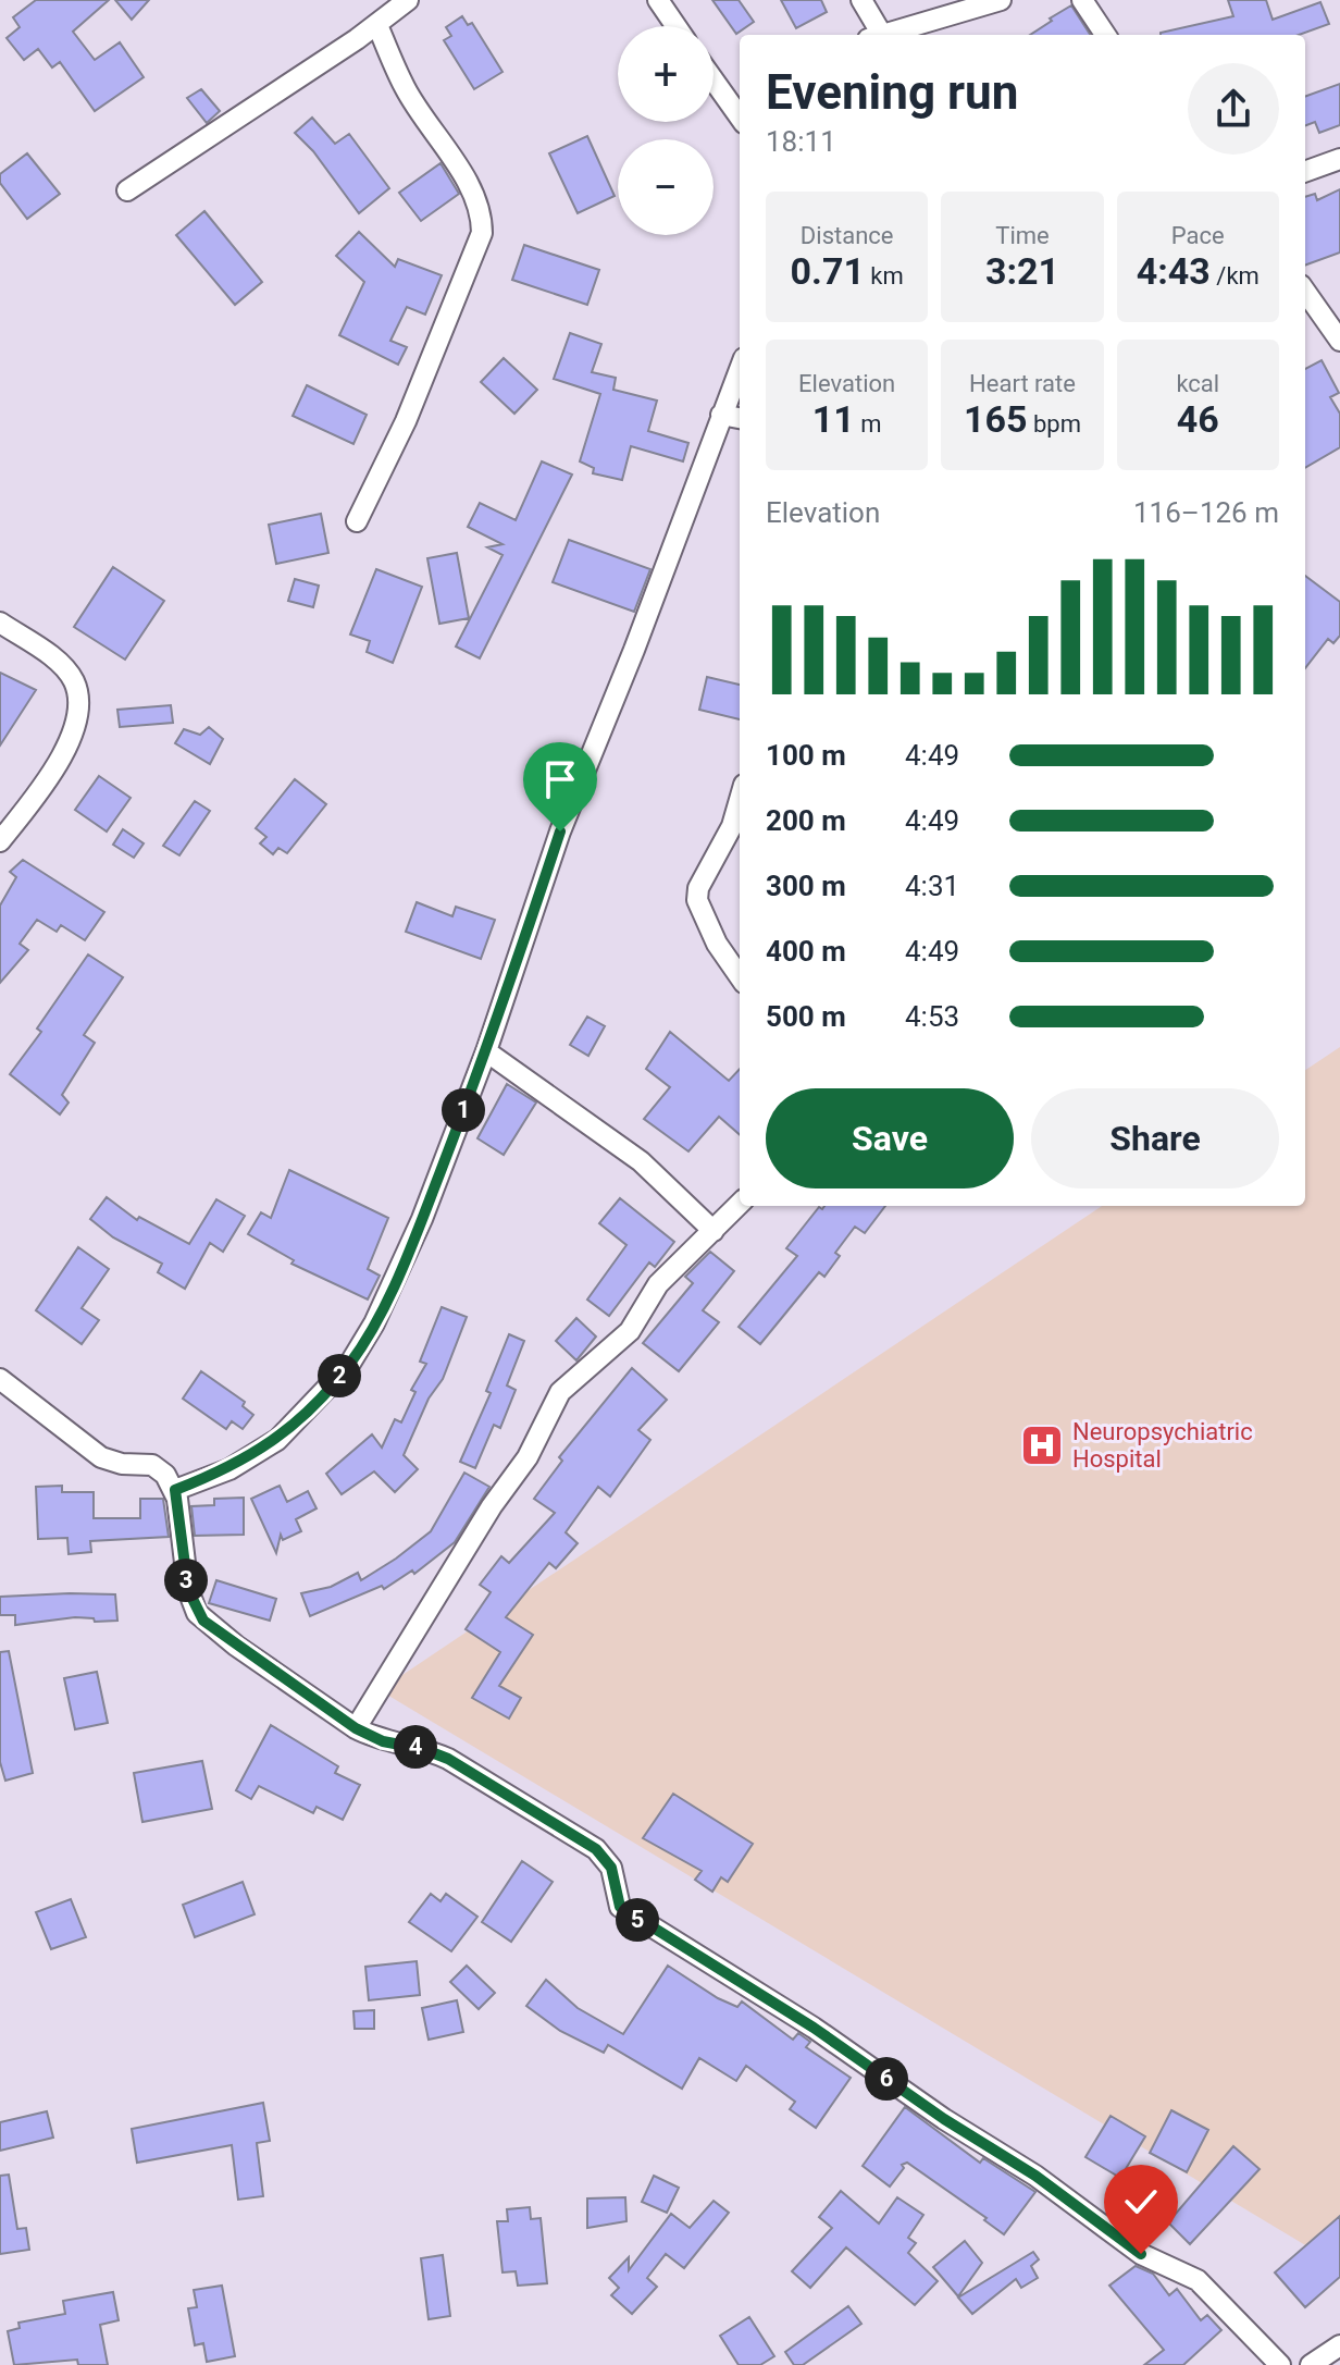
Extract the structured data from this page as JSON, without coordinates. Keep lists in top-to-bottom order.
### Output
{
  "places": {
    "hospital": ["Neuropsychiatric Hospital"]
  },
  "page": {
    "map_buttons": ["+", "−"],
    "heading": ["Evening run", "18:11"],
    "stats": [
      ["Distance", "0.71 km"],
      ["Time", "3:21"],
      ["Pace", "4:43 /km"],
      ["Elevation", "11 m"],
      ["Heart rate", "165 bpm"],
      ["kcal", "46"]
    ],
    "chart": ["Elevation", "116–126 m"],
    "list": [
      {
        "name": "100 m",
        "note": "4:49"
      },
      {
        "name": "200 m",
        "note": "4:49"
      },
      {
        "name": "300 m",
        "note": "4:31"
      },
      {
        "name": "400 m",
        "note": "4:49"
      },
      {
        "name": "500 m",
        "note": "4:53"
      }
    ],
    "buttons": ["Save", "Share"],
    "pins": [
      "1",
      "2",
      "3",
      "4",
      "5",
      "6"
    ]
  }
}
